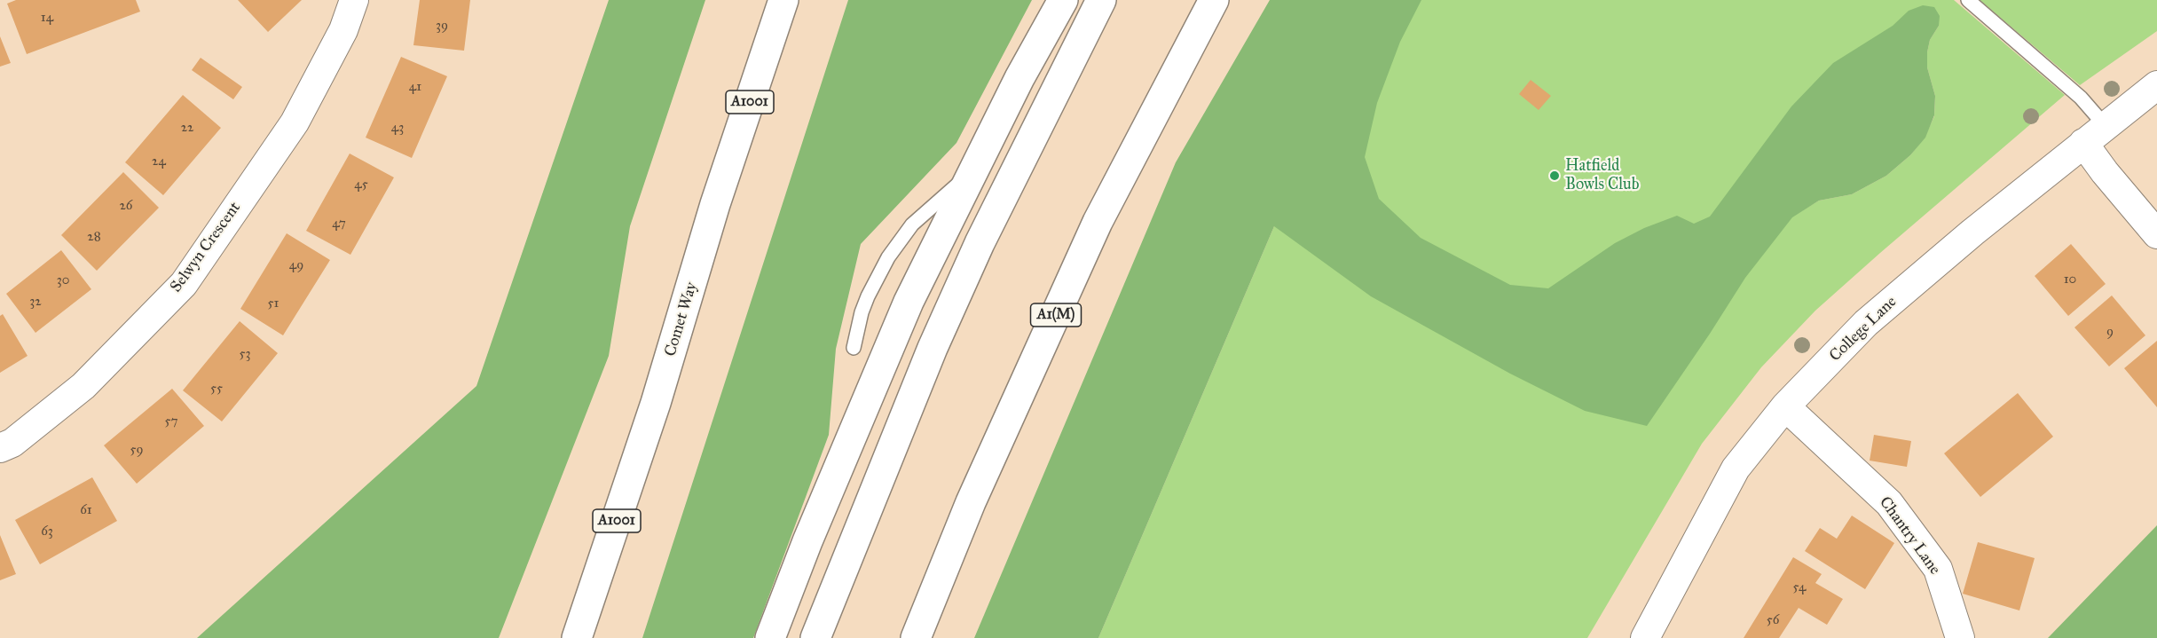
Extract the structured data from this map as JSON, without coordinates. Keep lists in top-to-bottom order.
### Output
{
  "streets": {
    "main road": ["A1001", "A1(M)", "Comet Way"],
    "street": ["Selwyn Crescent", "College Lane", "Chantry Lane"]
  },
  "crossings": [
    ["College Lane", "Chantry Lane"]
  ],
  "places": ["Hatfield Bowls Club"],
  "house_numbers": [
    "14",
    "39",
    "41",
    "22",
    "43",
    "24",
    "45",
    "26",
    "47",
    "28",
    "49",
    "10",
    "30",
    "32",
    "51",
    "9",
    "53",
    "55",
    "57",
    "59",
    "61",
    "63",
    "54",
    "56"
  ]
}
